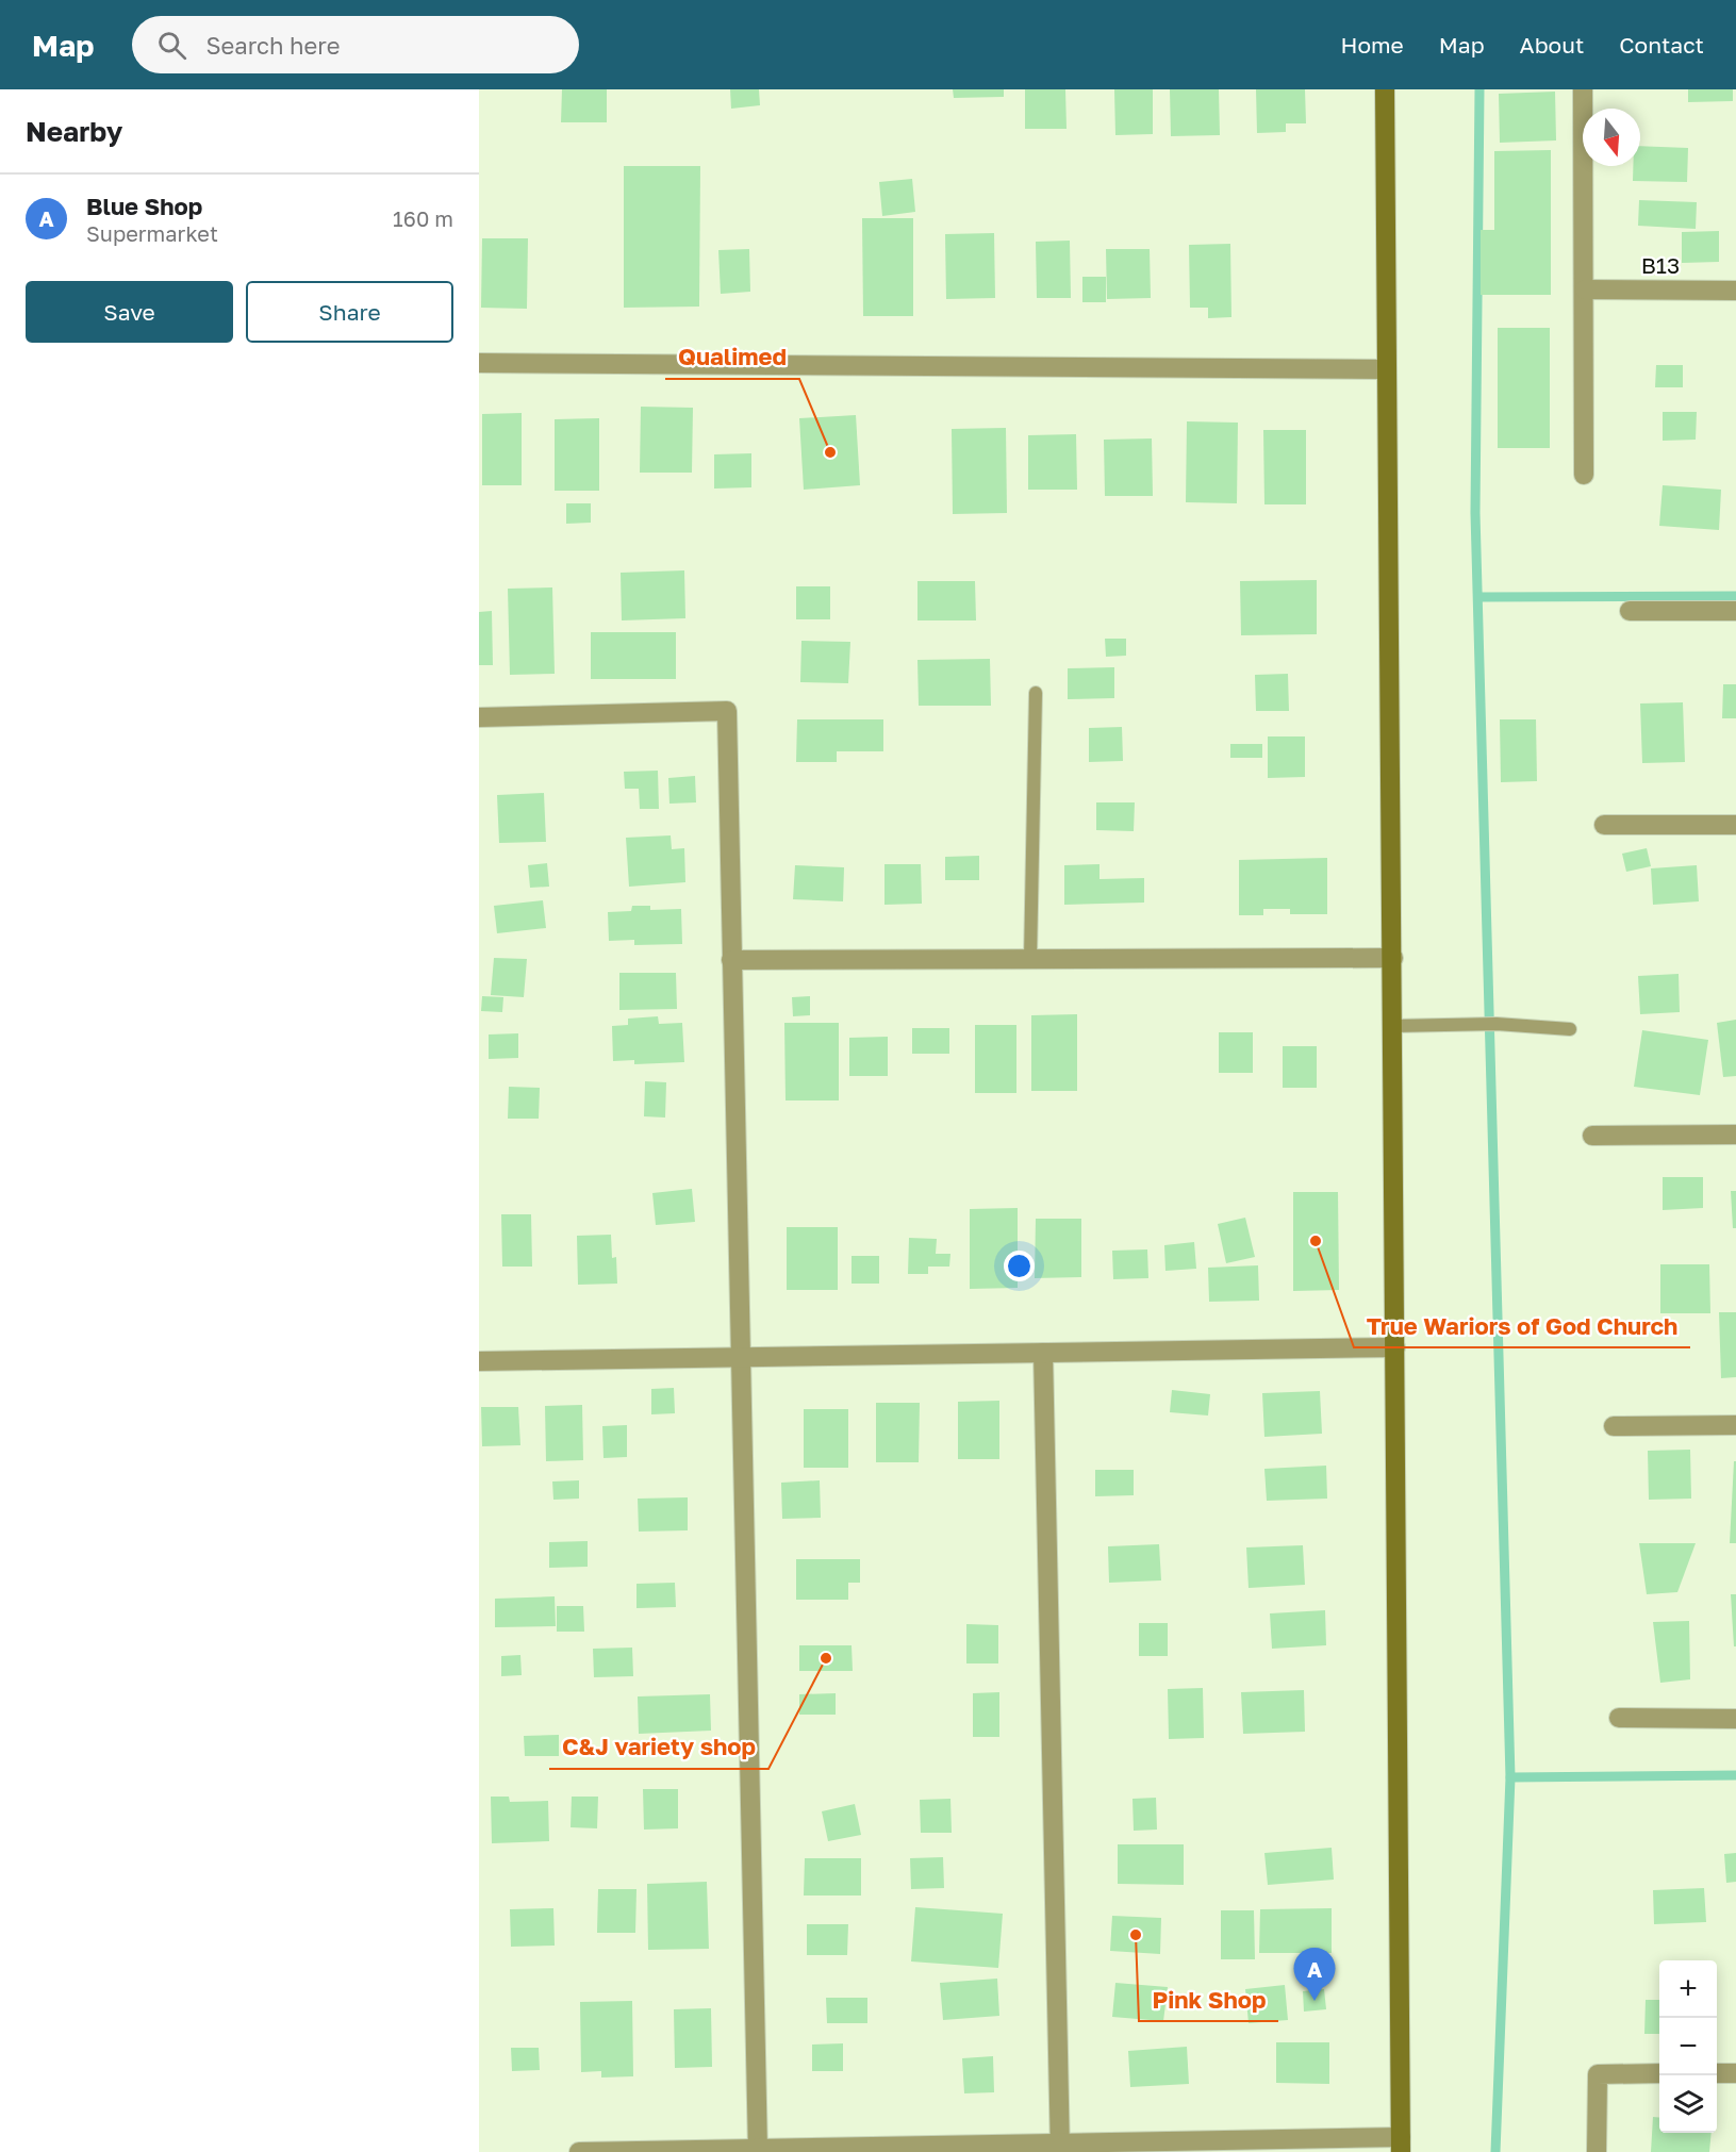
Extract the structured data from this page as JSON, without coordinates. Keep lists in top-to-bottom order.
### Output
{
  "streets": {
    "street": ["B13"]
  },
  "places": [
    "Qualimed",
    "True Wariors of God Church",
    "C&J variety shop",
    "Pink Shop"
  ],
  "north": "bottom",
  "page": {
    "header": "Map",
    "search": "Search here",
    "nav": [
      "Home",
      "Map",
      "About",
      "Contact"
    ],
    "heading": "Nearby",
    "list": [
      {
        "mark": "A",
        "name": "Blue Shop",
        "note": "Supermarket",
        "value": "160 m"
      }
    ],
    "buttons": ["Save", "Share"],
    "pins": "A",
    "map_buttons": ["+", "−"]
  }
}
